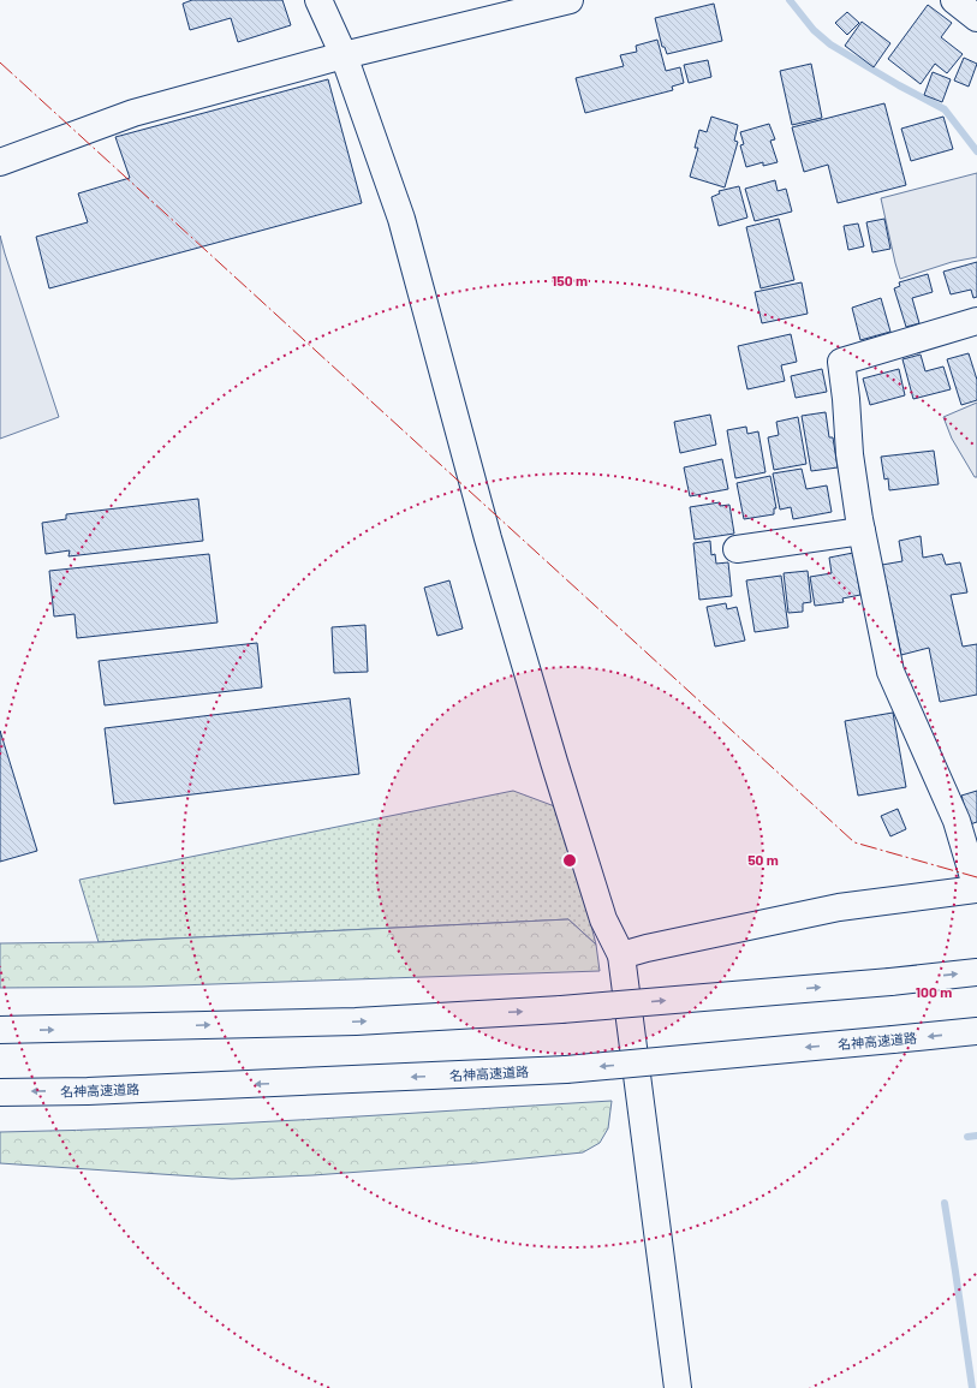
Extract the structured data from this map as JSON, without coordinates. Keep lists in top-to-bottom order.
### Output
{
  "streets": {
    "main road": ["名神高速道路"]
  },
  "rings": ["150 m", "50 m", "100 m"]
}
